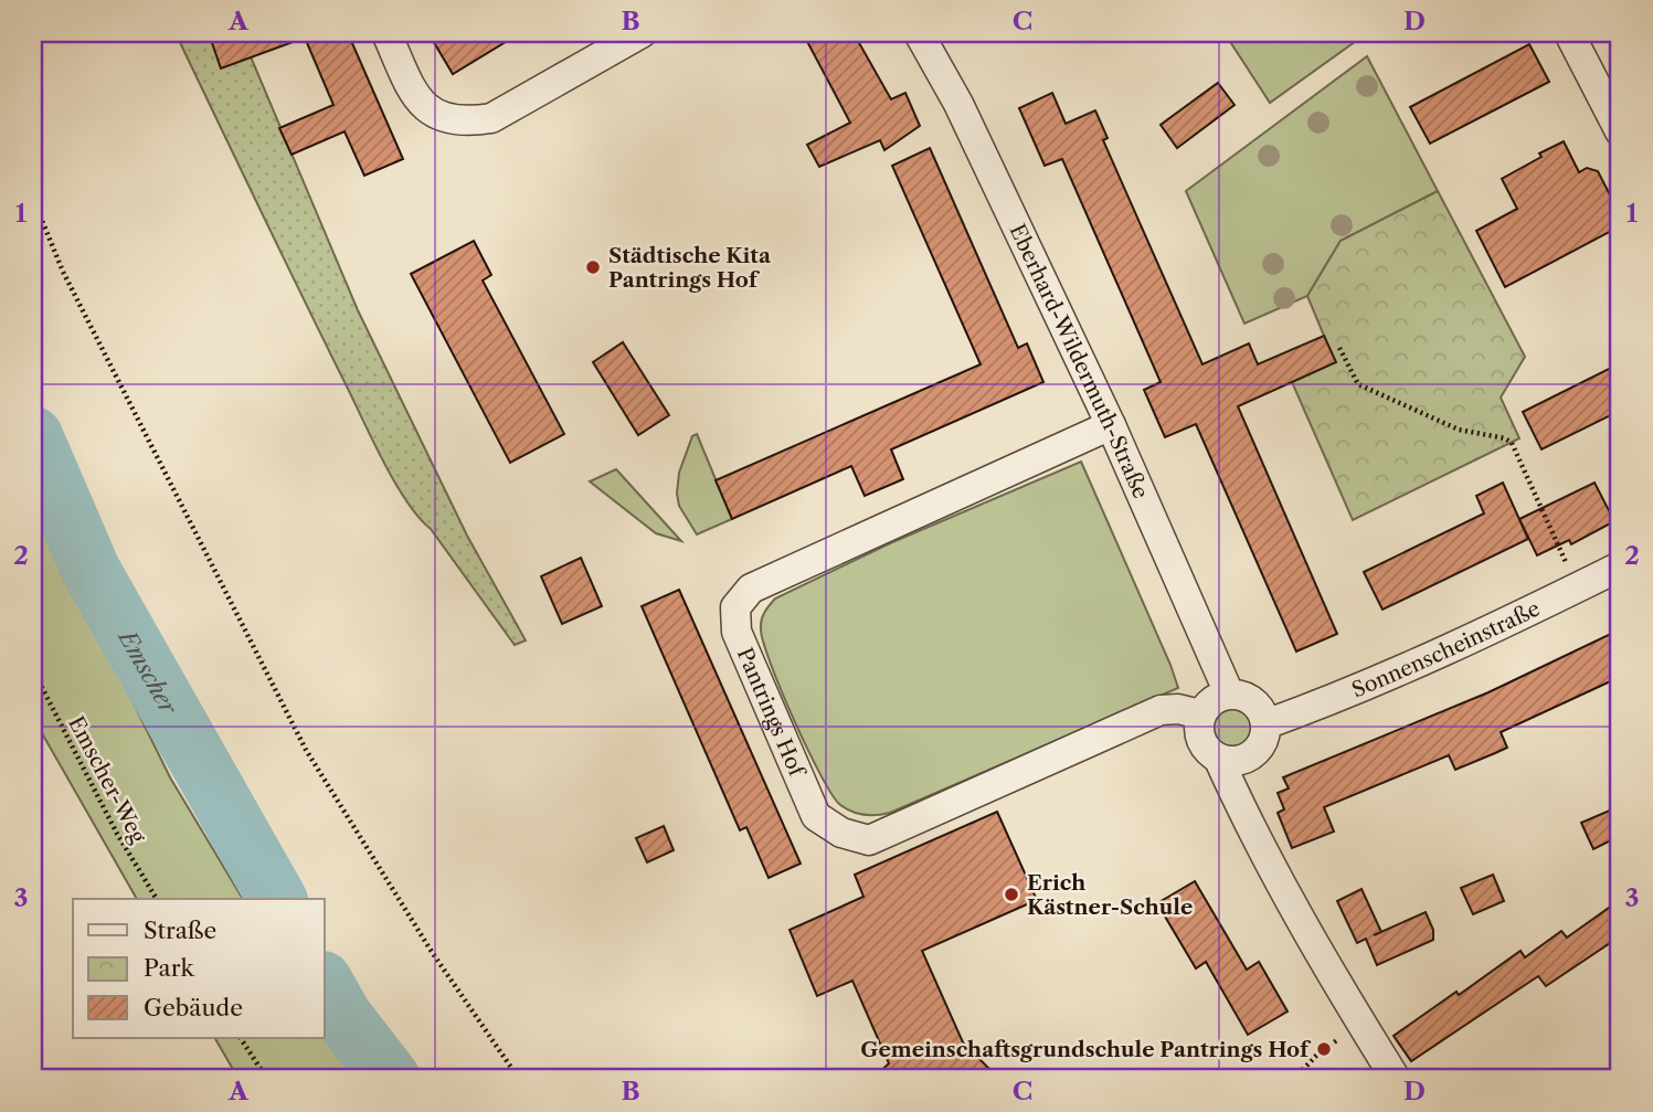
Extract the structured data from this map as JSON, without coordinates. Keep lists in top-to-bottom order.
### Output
{
  "streets": {
    "street": ["Eberhard-Wildermuth-Straße", "Sonnenscheinstraße", "Pantrings Hof"],
    "path": ["Emscher-Weg"]
  },
  "crossings": [
    ["Eberhard-Wildermuth-Straße", "Sonnenscheinstraße"],
    ["Eberhard-Wildermuth-Straße", "Pantrings Hof"],
    ["Sonnenscheinstraße", "Pantrings Hof"]
  ],
  "water": ["Emscher"],
  "places": ["Städtische Kita Pantrings Hof", "Erich Kästner-Schule", "Gemeinschaftsgrundschule Pantrings Hof"],
  "legend": ["Straße", "Park", "Gebäude"],
  "grid": {
    "columns": [
      "A",
      "B",
      "C",
      "D"
    ],
    "rows": ["1", "2", "3"]
  }
}
